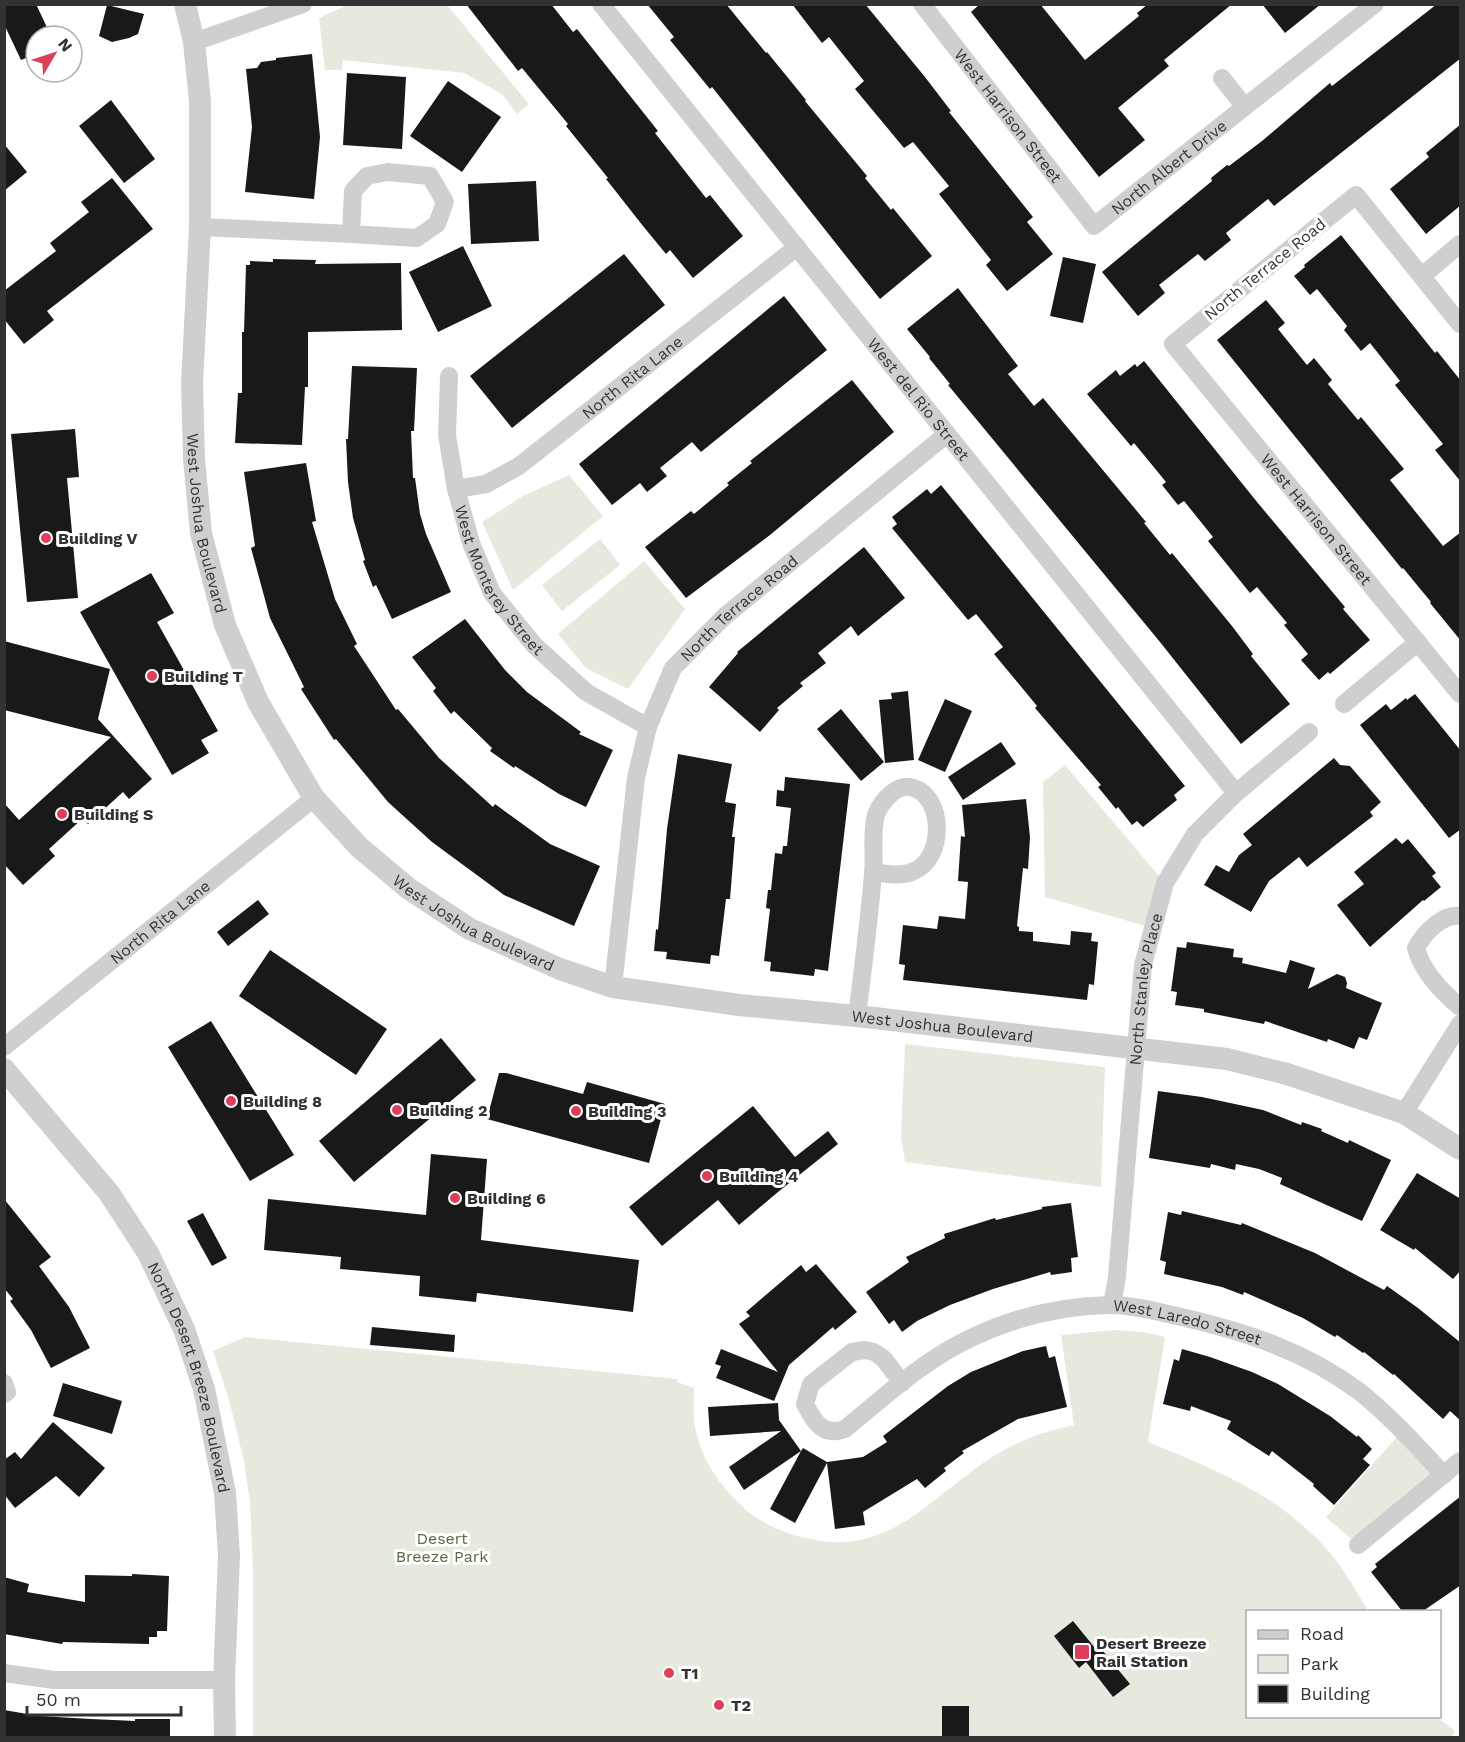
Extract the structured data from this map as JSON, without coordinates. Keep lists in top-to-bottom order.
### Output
{
  "streets": {
    "street": [
      "West Harrison Street",
      "North Albert Drive",
      "North Terrace Road",
      "North Rita Lane",
      "West del Rio Street",
      "West Joshua Boulevard",
      "West Monterey Street",
      "North Stanley Place",
      "West Laredo Street",
      "North Desert Breeze Boulevard"
    ]
  },
  "crossings": [
    ["West Harrison Street", "North Albert Drive"],
    ["West Harrison Street", "North Terrace Road"],
    ["North Terrace Road", "West del Rio Street"],
    ["North Terrace Road", "West Joshua Boulevard"],
    ["North Terrace Road", "West Monterey Street"],
    ["North Rita Lane", "West del Rio Street"],
    ["North Rita Lane", "West Joshua Boulevard"],
    ["North Rita Lane", "West Monterey Street"],
    ["West del Rio Street", "North Stanley Place"],
    ["West Joshua Boulevard", "North Stanley Place"],
    ["North Stanley Place", "West Laredo Street"]
  ],
  "parks": ["Desert Breeze Park"],
  "places": {
    "other": [
      "Building V",
      "Building T",
      "Building S",
      "Building 8",
      "Building 2",
      "Building 3",
      "Building 4",
      "Building 6",
      "T1",
      "T2"
    ],
    "transit": ["Desert Breeze Rail Station"]
  },
  "legend": ["Road", "Park", "Building"],
  "scale_bar": "50 m",
  "north": "top right"
}
